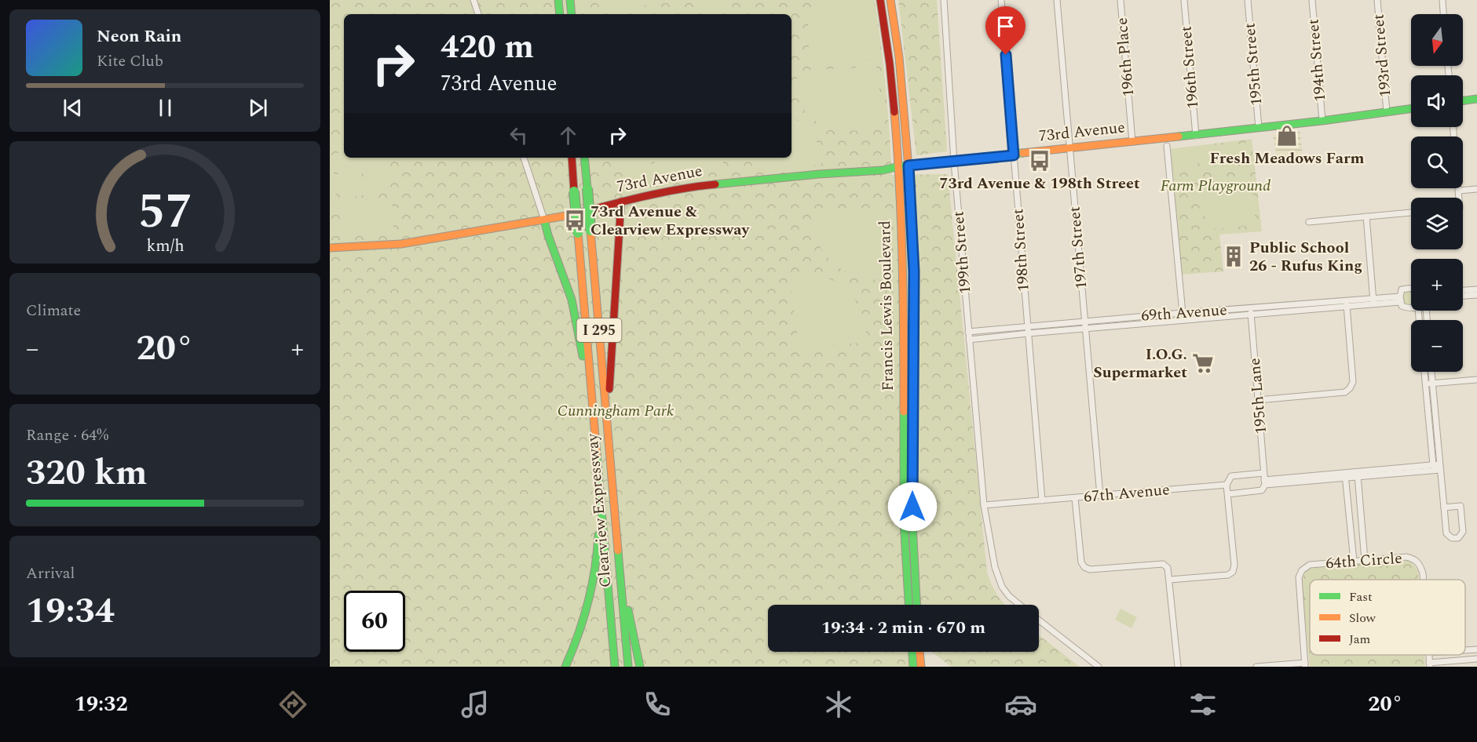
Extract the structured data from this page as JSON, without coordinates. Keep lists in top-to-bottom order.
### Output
{
  "streets": {
    "main road": [
      "73rd Avenue",
      "Francis Lewis Boulevard",
      "I 295",
      "Clearview Expressway"
    ],
    "street": [
      "193rd Street",
      "196th Place",
      "194th Street",
      "195th Street",
      "196th Street",
      "197th Street",
      "198th Street",
      "199th Street",
      "69th Avenue",
      "195th Lane",
      "67th Avenue",
      "64th Circle"
    ]
  },
  "crossings": [
    ["193rd Street", "73rd Avenue"],
    ["196th Place", "73rd Avenue"],
    ["194th Street", "73rd Avenue"],
    ["195th Street", "73rd Avenue"],
    ["196th Street", "73rd Avenue"],
    ["73rd Avenue", "197th Street"],
    ["73rd Avenue", "198th Street"],
    ["73rd Avenue", "199th Street"],
    ["73rd Avenue", "Francis Lewis Boulevard"],
    ["197th Street", "69th Avenue"],
    ["197th Street", "67th Avenue"],
    ["198th Street", "69th Avenue"],
    ["198th Street", "67th Avenue"],
    ["199th Street", "69th Avenue"],
    ["199th Street", "67th Avenue"],
    ["69th Avenue", "195th Lane"],
    ["195th Lane", "67th Avenue"]
  ],
  "parks": ["Farm Playground", "Cunningham Park"],
  "places": {
    "shop": ["Fresh Meadows Farm"],
    "bus stop": ["73rd Avenue & 198th Street", "73rd Avenue & Clearview Expressway"],
    "building": ["Public School 26 - Rufus King"],
    "supermarket": ["I.O.G. Supermarket"]
  },
  "legend": ["Fast", "Slow", "Jam"],
  "north": "bottom",
  "page": {
    "map_buttons": ["+", "−"],
    "turn": ["420 m", "73rd Avenue"],
    "song": ["Neon Rain", "Kite Club"],
    "tile": [
      "Climate",
      ["Range · 64%", "320 km"],
      ["Arrival", "19:34"]
    ],
    "heat": ["−", "20°", "+"],
    "limit": "60",
    "trip": "19:34 · 2 min · 670 m",
    "tabs": ["19:32", "20°"],
    "gauge": ["57", "km/h"]
  }
}
